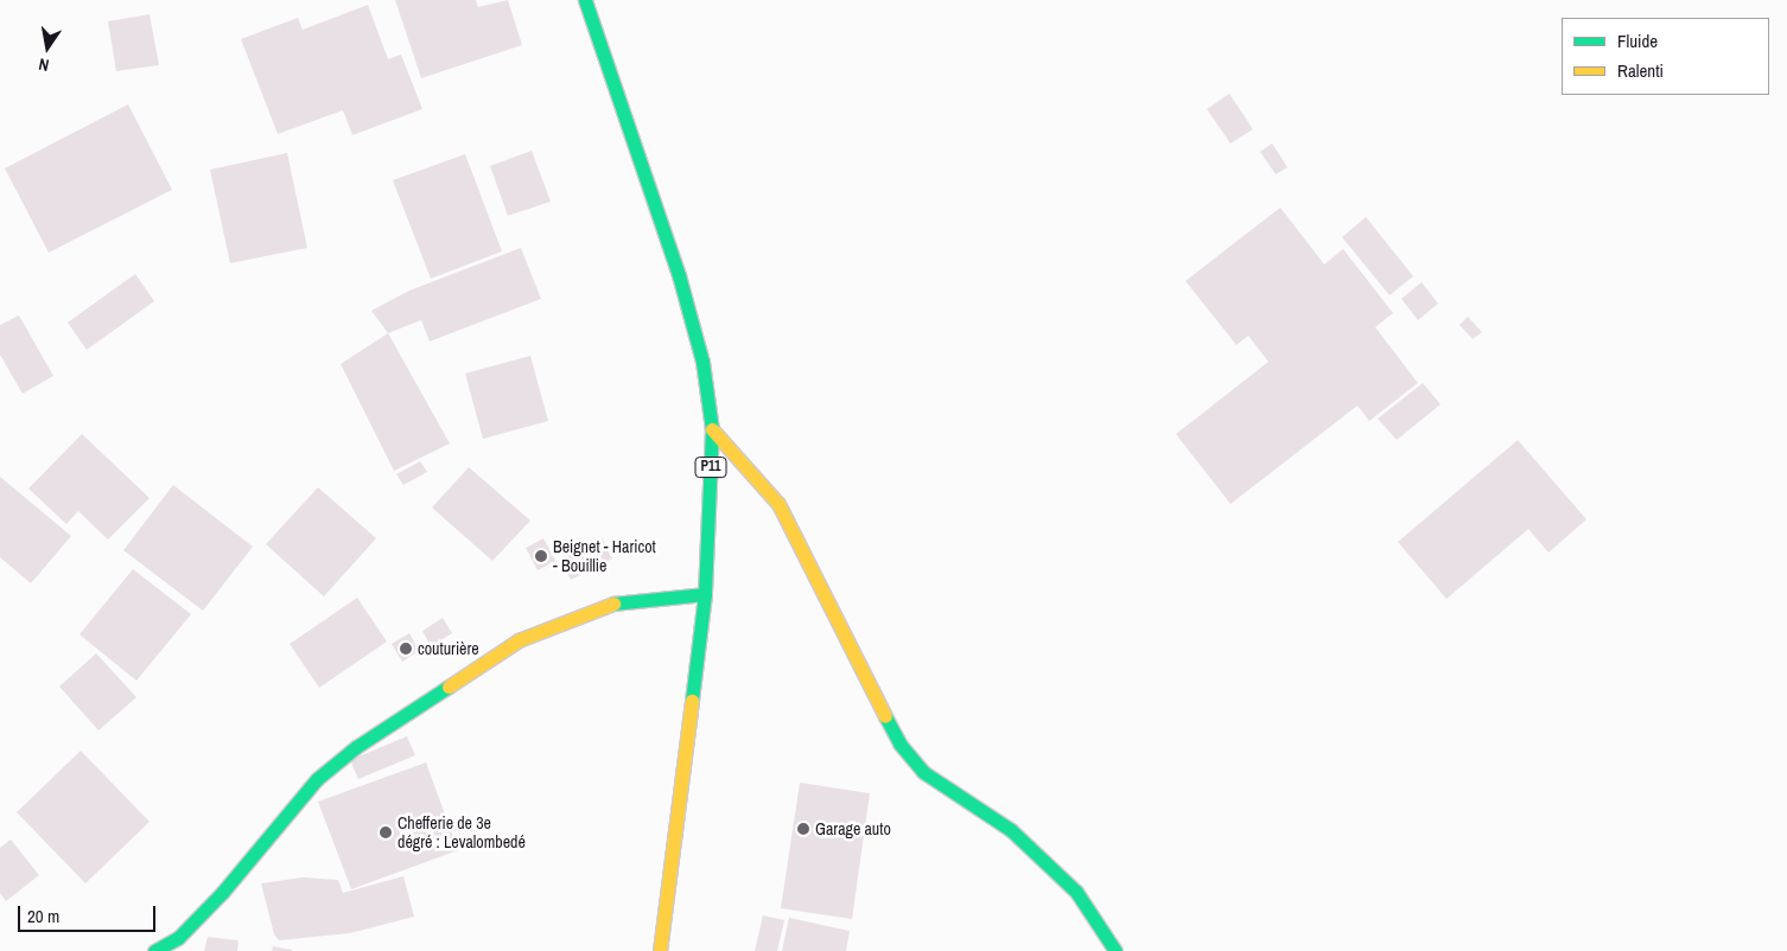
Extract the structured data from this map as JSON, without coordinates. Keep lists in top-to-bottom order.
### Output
{
  "streets": {
    "street": ["P11"]
  },
  "places": [
    "Beignet - Haricot - Bouillie",
    "couturière",
    "Garage auto",
    "Chefferie de 3e dégré : Levalombedé"
  ],
  "legend": ["Fluide", "Ralenti"],
  "scale_bar": "20 m",
  "north": "bottom"
}
